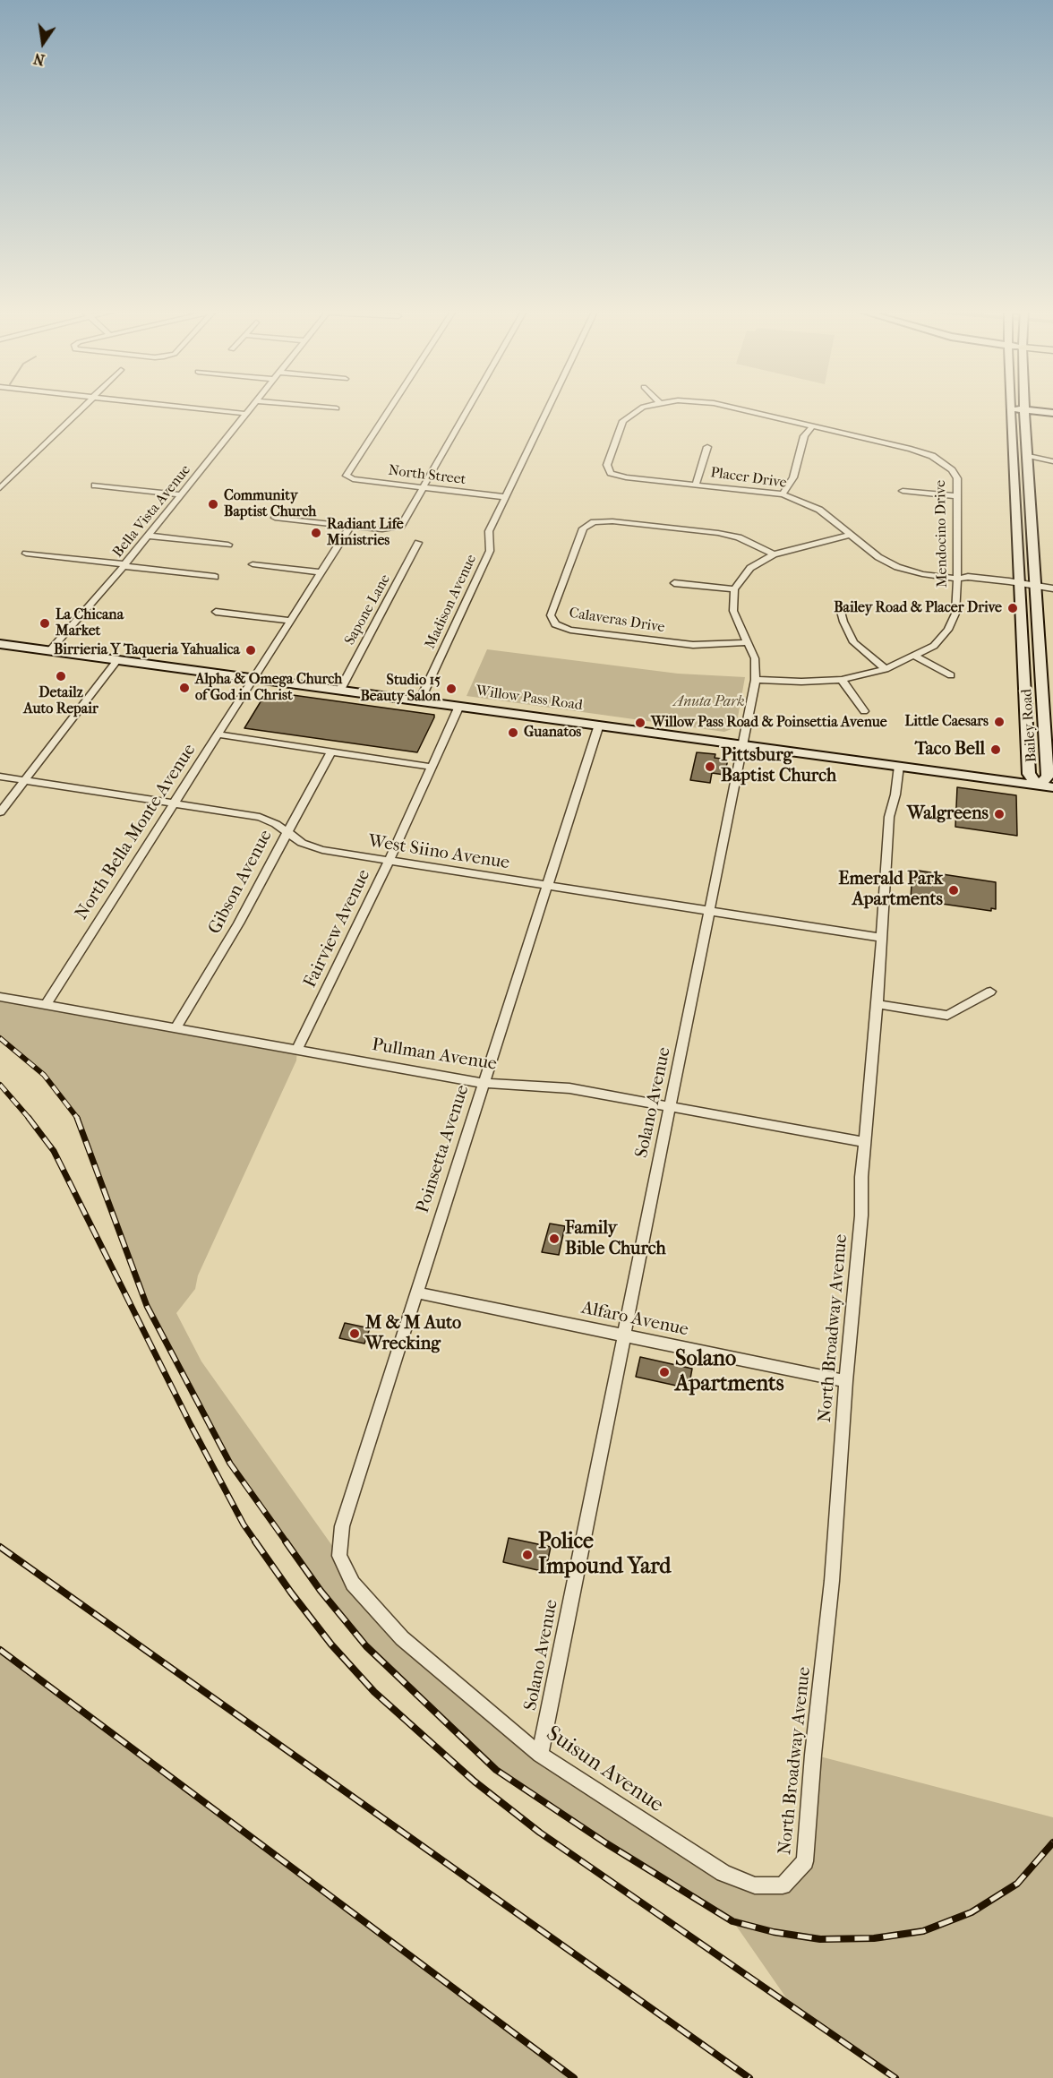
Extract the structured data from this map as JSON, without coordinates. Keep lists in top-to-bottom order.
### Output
{
  "streets": {
    "main road": ["Willow Pass Road", "Bailey Road"],
    "street": [
      "North Street",
      "Placer Drive",
      "Bella Vista Avenue",
      "Mendocino Drive",
      "Madison Avenue",
      "Sapone Lane",
      "Calaveras Drive",
      "North Bella Monte Avenue",
      "West Siino Avenue",
      "Gibson Avenue",
      "Fairview Avenue",
      "Pullman Avenue",
      "Solano Avenue",
      "Poinsetta Avenue",
      "Alfaro Avenue",
      "North Broadway Avenue",
      "Suisun Avenue"
    ]
  },
  "crossings": [
    ["North Street", "Madison Avenue"],
    ["Placer Drive", "Mendocino Drive"],
    ["Placer Drive", "Bailey Road"],
    ["Bella Vista Avenue", "Willow Pass Road"],
    ["Mendocino Drive", "Solano Avenue"],
    ["Madison Avenue", "Willow Pass Road"],
    ["Sapone Lane", "Willow Pass Road"],
    ["Calaveras Drive", "Solano Avenue"],
    ["Willow Pass Road", "Bailey Road"],
    ["Willow Pass Road", "North Bella Monte Avenue"],
    ["Willow Pass Road", "Fairview Avenue"],
    ["Willow Pass Road", "Solano Avenue"],
    ["Willow Pass Road", "Poinsetta Avenue"],
    ["Willow Pass Road", "North Broadway Avenue"],
    ["North Bella Monte Avenue", "West Siino Avenue"],
    ["North Bella Monte Avenue", "Pullman Avenue"],
    ["West Siino Avenue", "Gibson Avenue"],
    ["West Siino Avenue", "Fairview Avenue"],
    ["West Siino Avenue", "Solano Avenue"],
    ["West Siino Avenue", "Poinsetta Avenue"],
    ["West Siino Avenue", "North Broadway Avenue"],
    ["Gibson Avenue", "Pullman Avenue"],
    ["Fairview Avenue", "Pullman Avenue"],
    ["Pullman Avenue", "Solano Avenue"],
    ["Pullman Avenue", "Poinsetta Avenue"],
    ["Pullman Avenue", "North Broadway Avenue"],
    ["Solano Avenue", "Alfaro Avenue"],
    ["Solano Avenue", "Suisun Avenue"],
    ["Poinsetta Avenue", "Alfaro Avenue"],
    ["Poinsetta Avenue", "Suisun Avenue"],
    ["Alfaro Avenue", "North Broadway Avenue"],
    ["North Broadway Avenue", "Suisun Avenue"]
  ],
  "parks": ["Anuta Park"],
  "places": [
    "Community Baptist Church",
    "Radiant Life Ministries",
    "Bailey Road & Placer Drive",
    "La Chicana Market",
    "Birrieria Y Taqueria Yahualica",
    "Detailz Auto Repair",
    "Alpha & Omega Church of God in Christ",
    "Studio 15 Beauty Salon",
    "Little Caesars",
    "Willow Pass Road & Poinsettia Avenue",
    "Guanatos",
    "Taco Bell",
    "Pittsburg Baptist Church",
    "Walgreens",
    "Emerald Park Apartments",
    "Family Bible Church",
    "M & M Auto Wrecking",
    "Solano Apartments",
    "Police Impound Yard"
  ],
  "north": "bottom"
}
